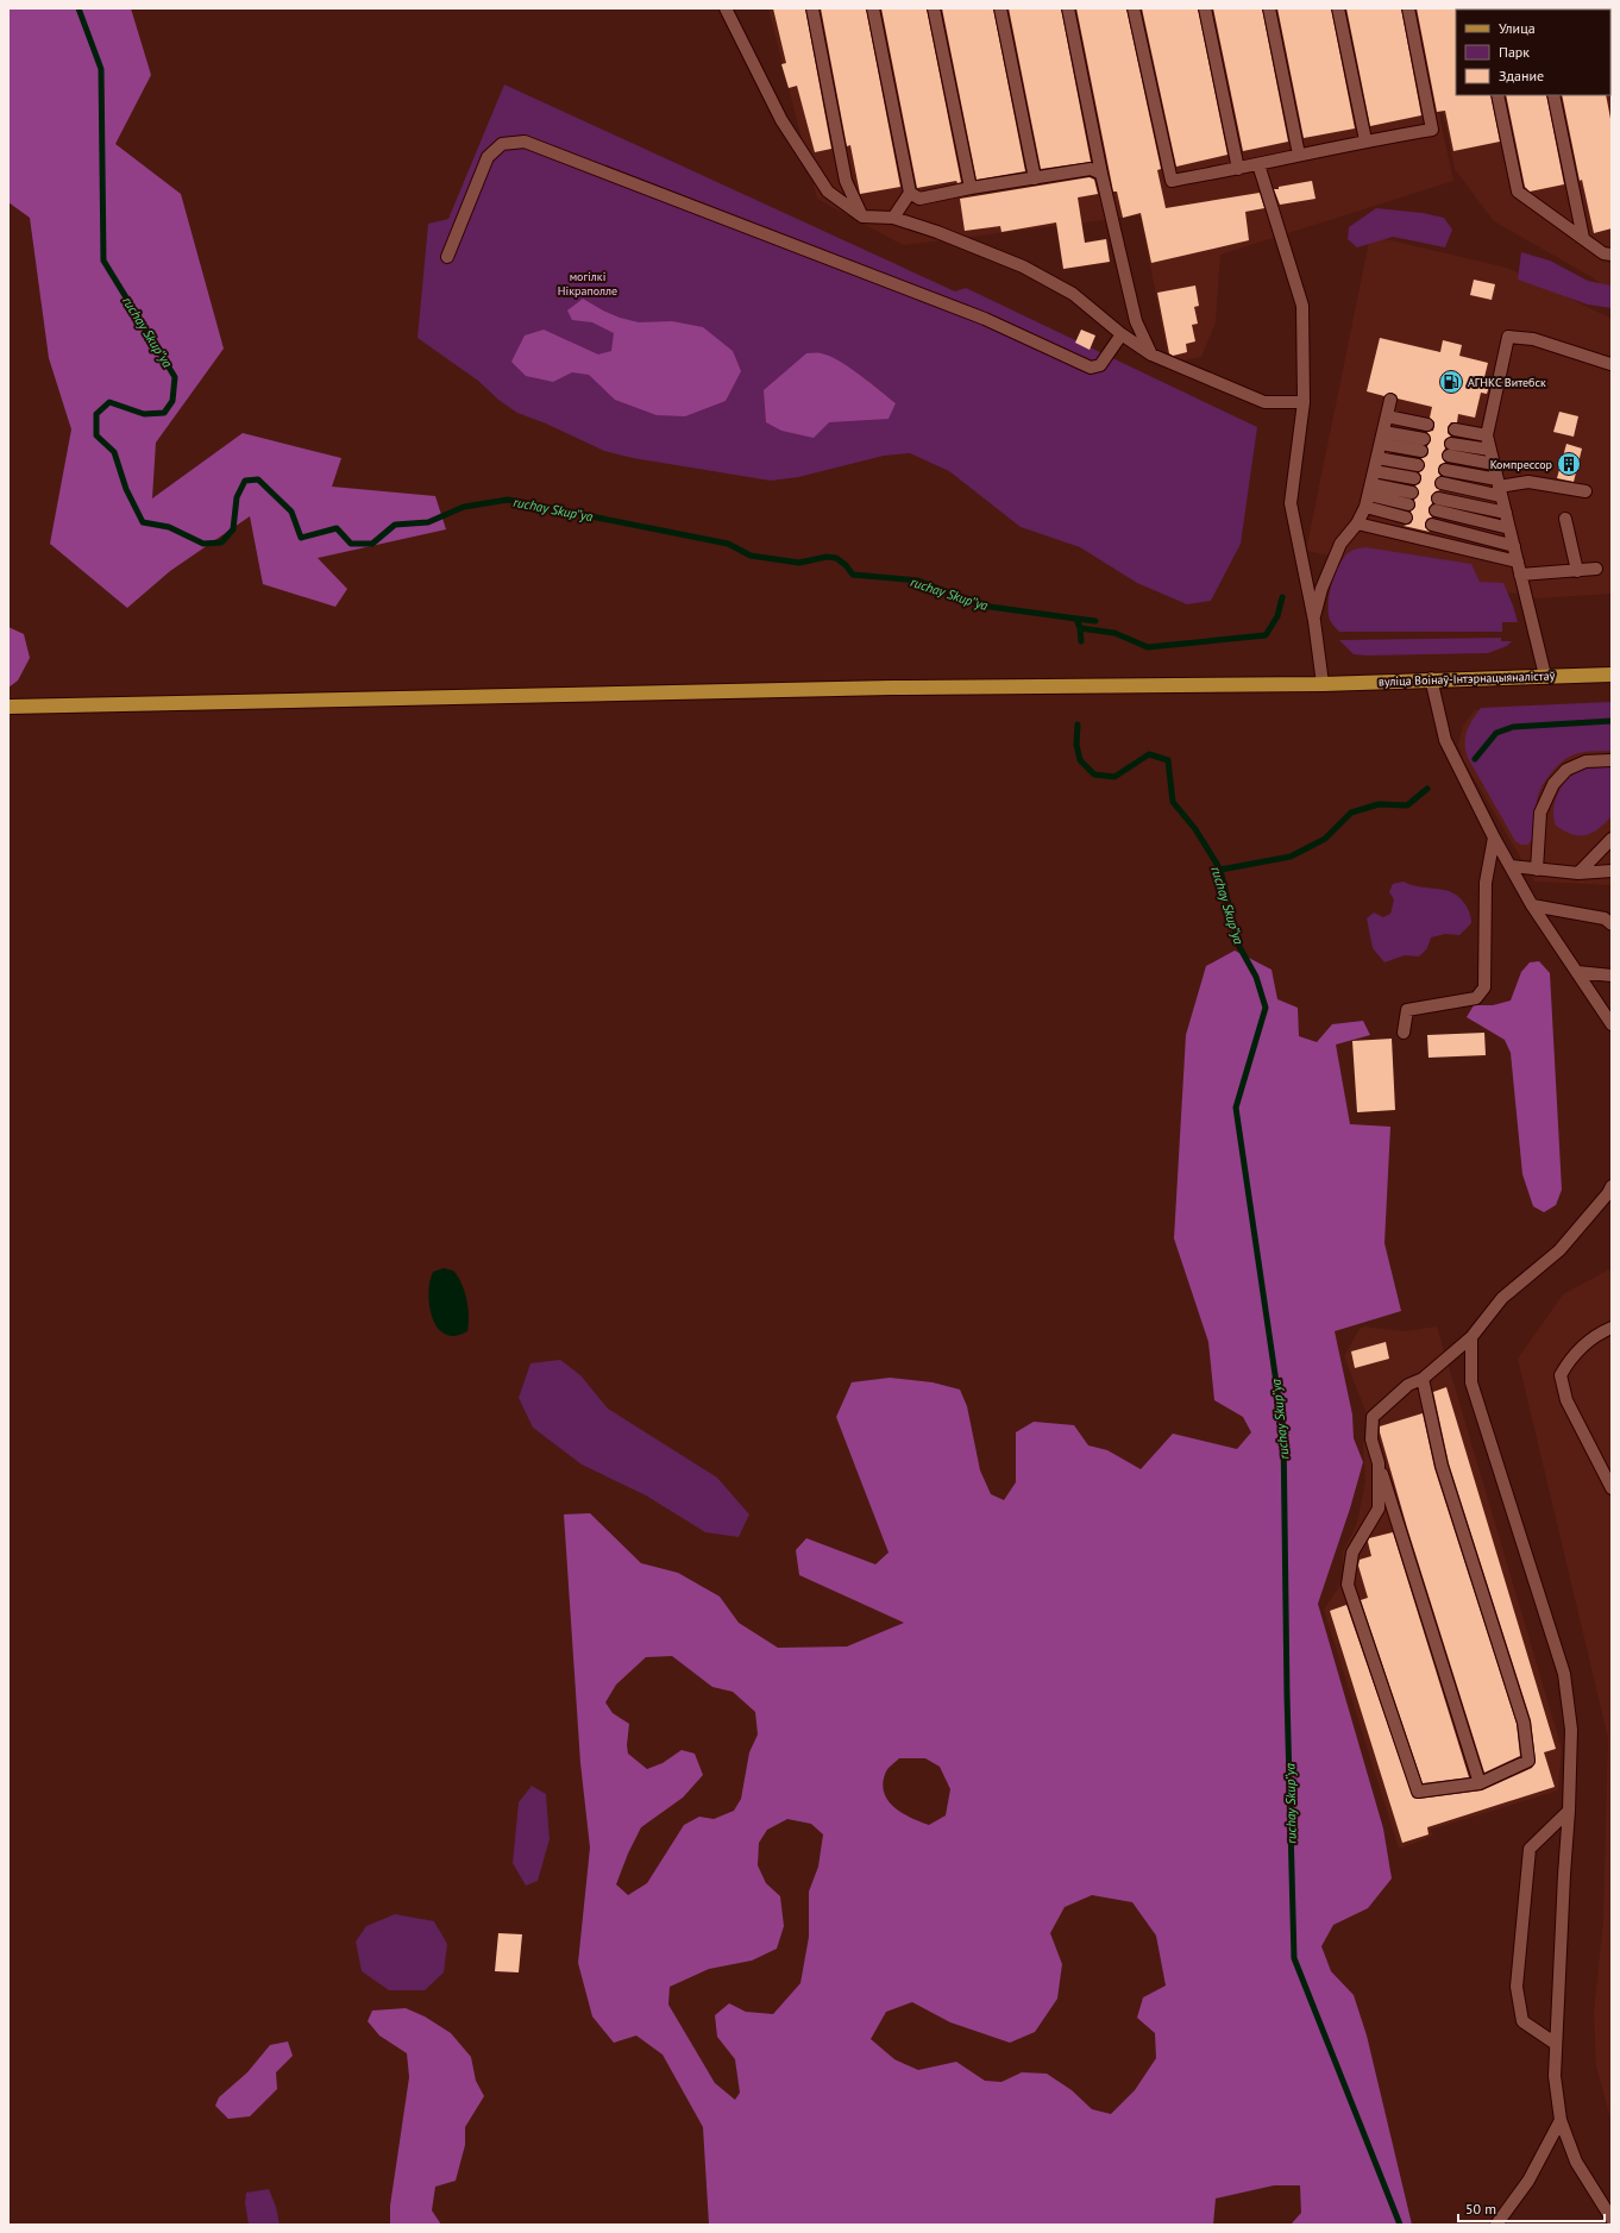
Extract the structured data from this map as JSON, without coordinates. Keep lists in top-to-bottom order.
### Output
{
  "streets": {
    "main road": ["вуліца Воінаў-Інтэрнацыяналістаў"]
  },
  "water": ["ruchay Skup’’ya"],
  "parks": ["могілкі Нікраполле"],
  "places": {
    "fuel station": ["АГНКС Витебск"],
    "building": ["Компрессор"]
  },
  "legend": ["Улица", "Парк", "Здание"],
  "scale_bar": "50 m"
}
